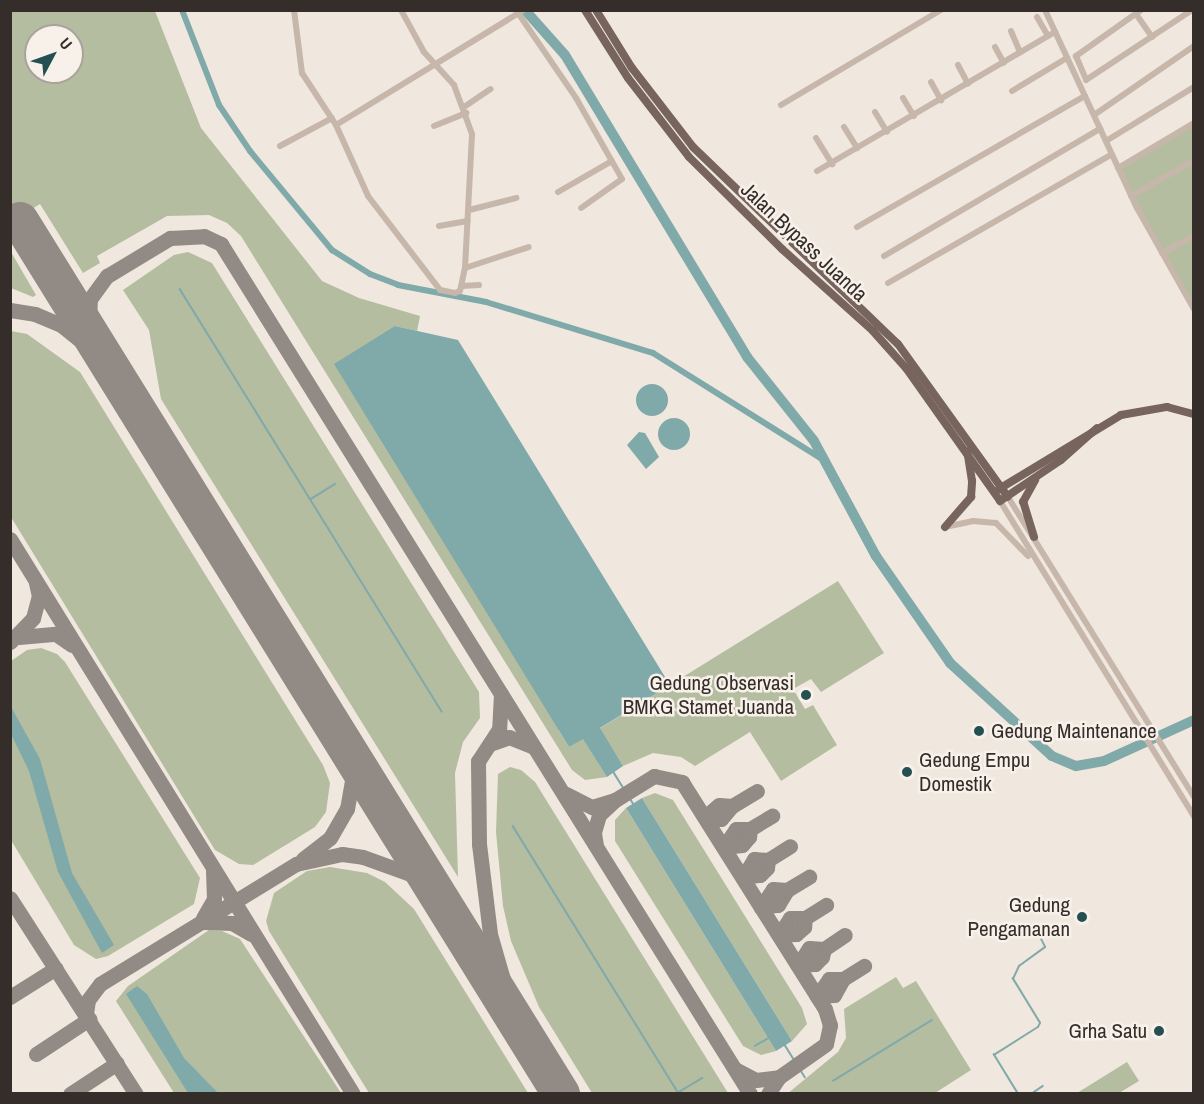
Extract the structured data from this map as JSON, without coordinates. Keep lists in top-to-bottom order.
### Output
{
  "streets": {
    "main road": ["Jalan Bypass Juanda"]
  },
  "places": [
    "Gedung Observasi BMKG Stamet Juanda",
    "Gedung Maintenance",
    "Gedung Empu Domestik",
    "Gedung Pengamanan",
    "Grha Satu"
  ],
  "north": "top right"
}
